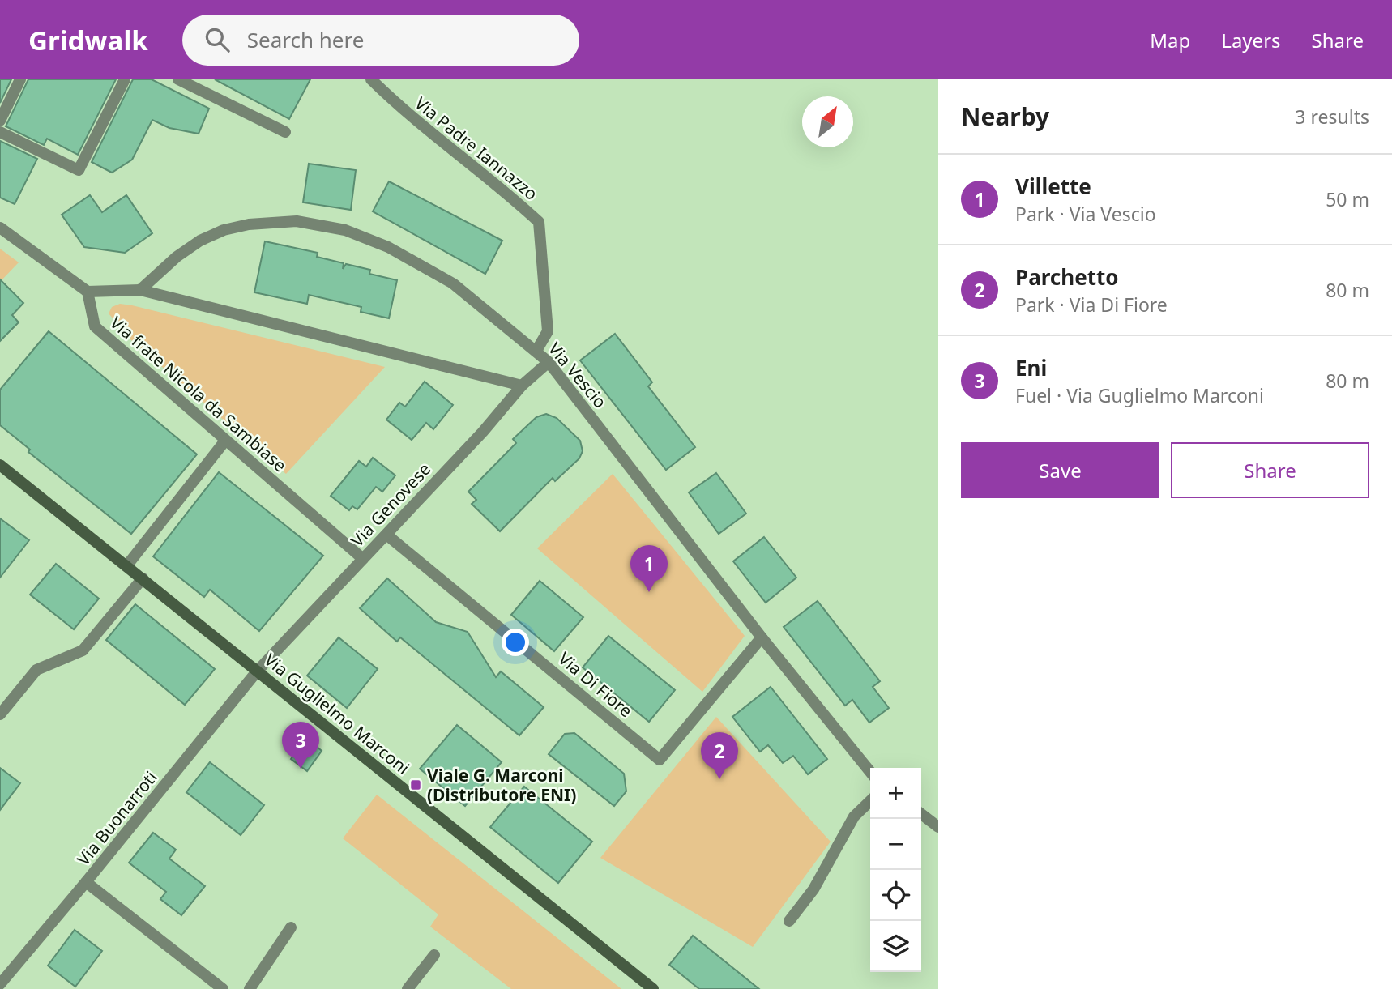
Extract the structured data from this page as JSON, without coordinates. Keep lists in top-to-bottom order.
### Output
{
  "streets": {
    "main road": ["Via Guglielmo Marconi"],
    "street": [
      "Via Padre Iannazzo",
      "Via Vescio",
      "Via frate Nicola da Sambiase",
      "Via Genovese",
      "Via Di Fiore",
      "Via Buonarroti"
    ]
  },
  "crossings": [
    ["Via Padre Iannazzo", "Via Vescio"],
    ["Via Vescio", "Via Genovese"],
    ["Via Vescio", "Via Di Fiore"],
    ["Via frate Nicola da Sambiase", "Via Genovese"],
    ["Via Genovese", "Via Di Fiore"],
    ["Via Genovese", "Via Guglielmo Marconi"],
    ["Via Genovese", "Via Buonarroti"],
    ["Via Guglielmo Marconi", "Via Buonarroti"]
  ],
  "places": {
    "transit": ["Viale G. Marconi (Distributore ENI)"]
  },
  "north": "top right",
  "page": {
    "header": "Gridwalk",
    "search": "Search here",
    "nav": ["Map", "Layers", "Share"],
    "heading": ["Nearby", "3 results"],
    "list": [
      {
        "mark": "1",
        "name": "Villette",
        "note": "Park · Via Vescio",
        "value": "50 m"
      },
      {
        "mark": "2",
        "name": "Parchetto",
        "note": "Park · Via Di Fiore",
        "value": "80 m"
      },
      {
        "mark": "3",
        "name": "Eni",
        "note": "Fuel · Via Guglielmo Marconi",
        "value": "80 m"
      }
    ],
    "buttons": ["Save", "Share"],
    "pins": ["1", "3", "2"],
    "map_buttons": ["+", "−"]
  }
}
